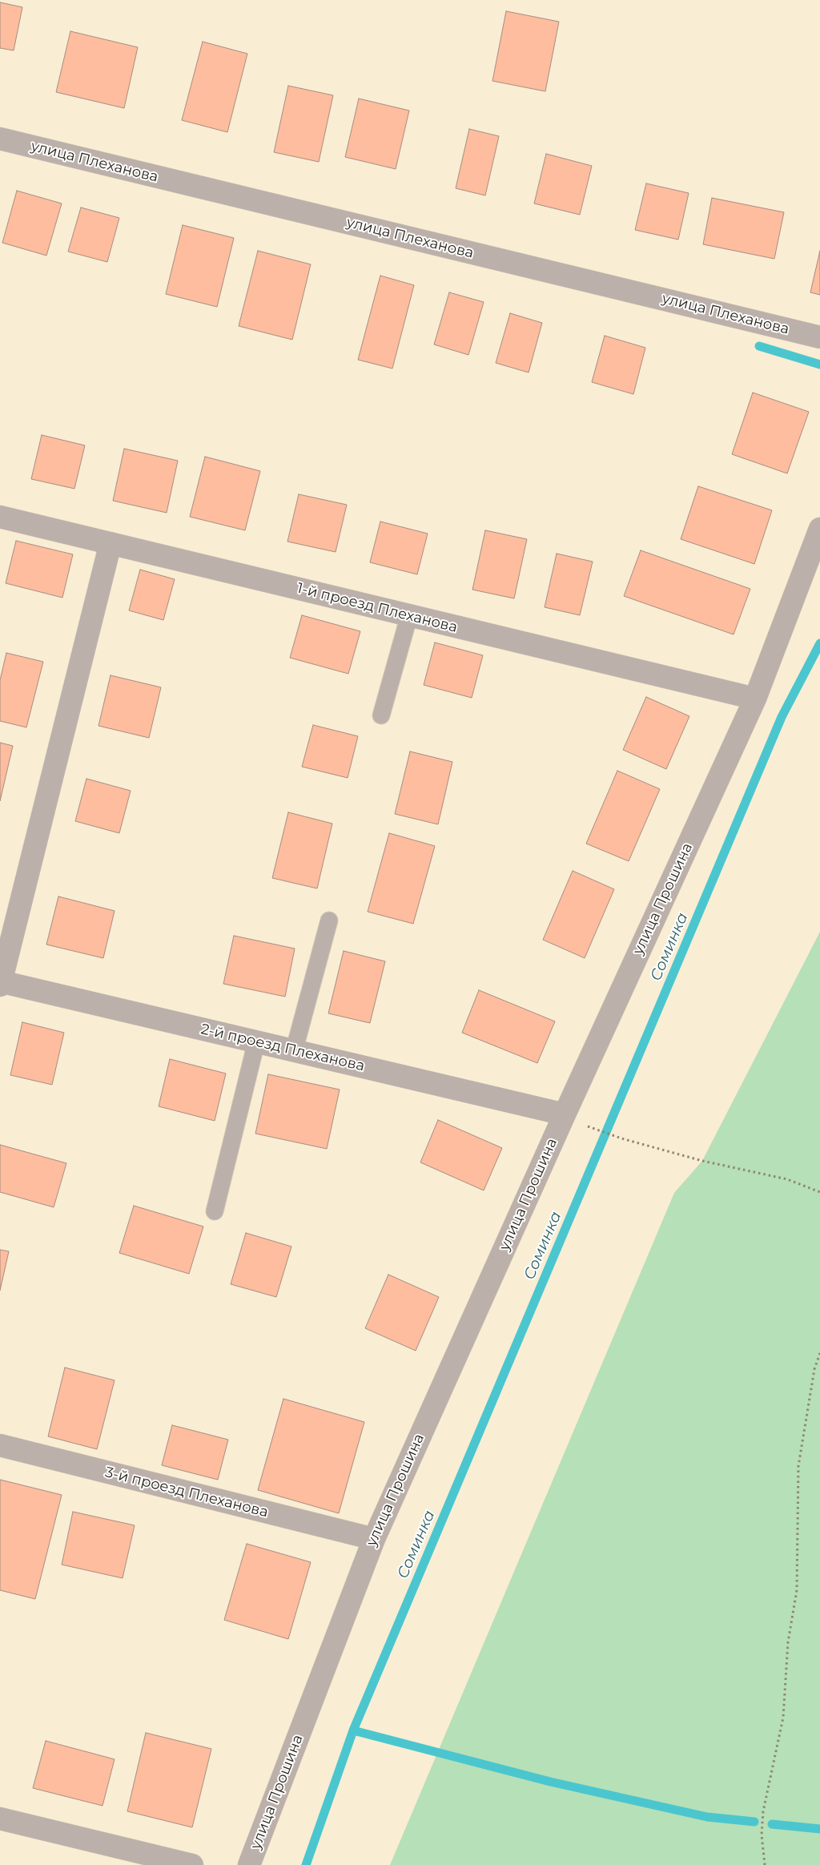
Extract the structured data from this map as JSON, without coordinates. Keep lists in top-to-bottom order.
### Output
{
  "streets": {
    "street": [
      "улица Плеханова",
      "1-й проезд Плеханова",
      "улица Прошина",
      "2-й проезд Плеханова",
      "3-й проезд Плеханова"
    ]
  },
  "crossings": [
    ["1-й проезд Плеханова", "улица Прошина"],
    ["улица Прошина", "2-й проезд Плеханова"],
    ["улица Прошина", "3-й проезд Плеханова"]
  ],
  "water": ["Соминка"]
}
